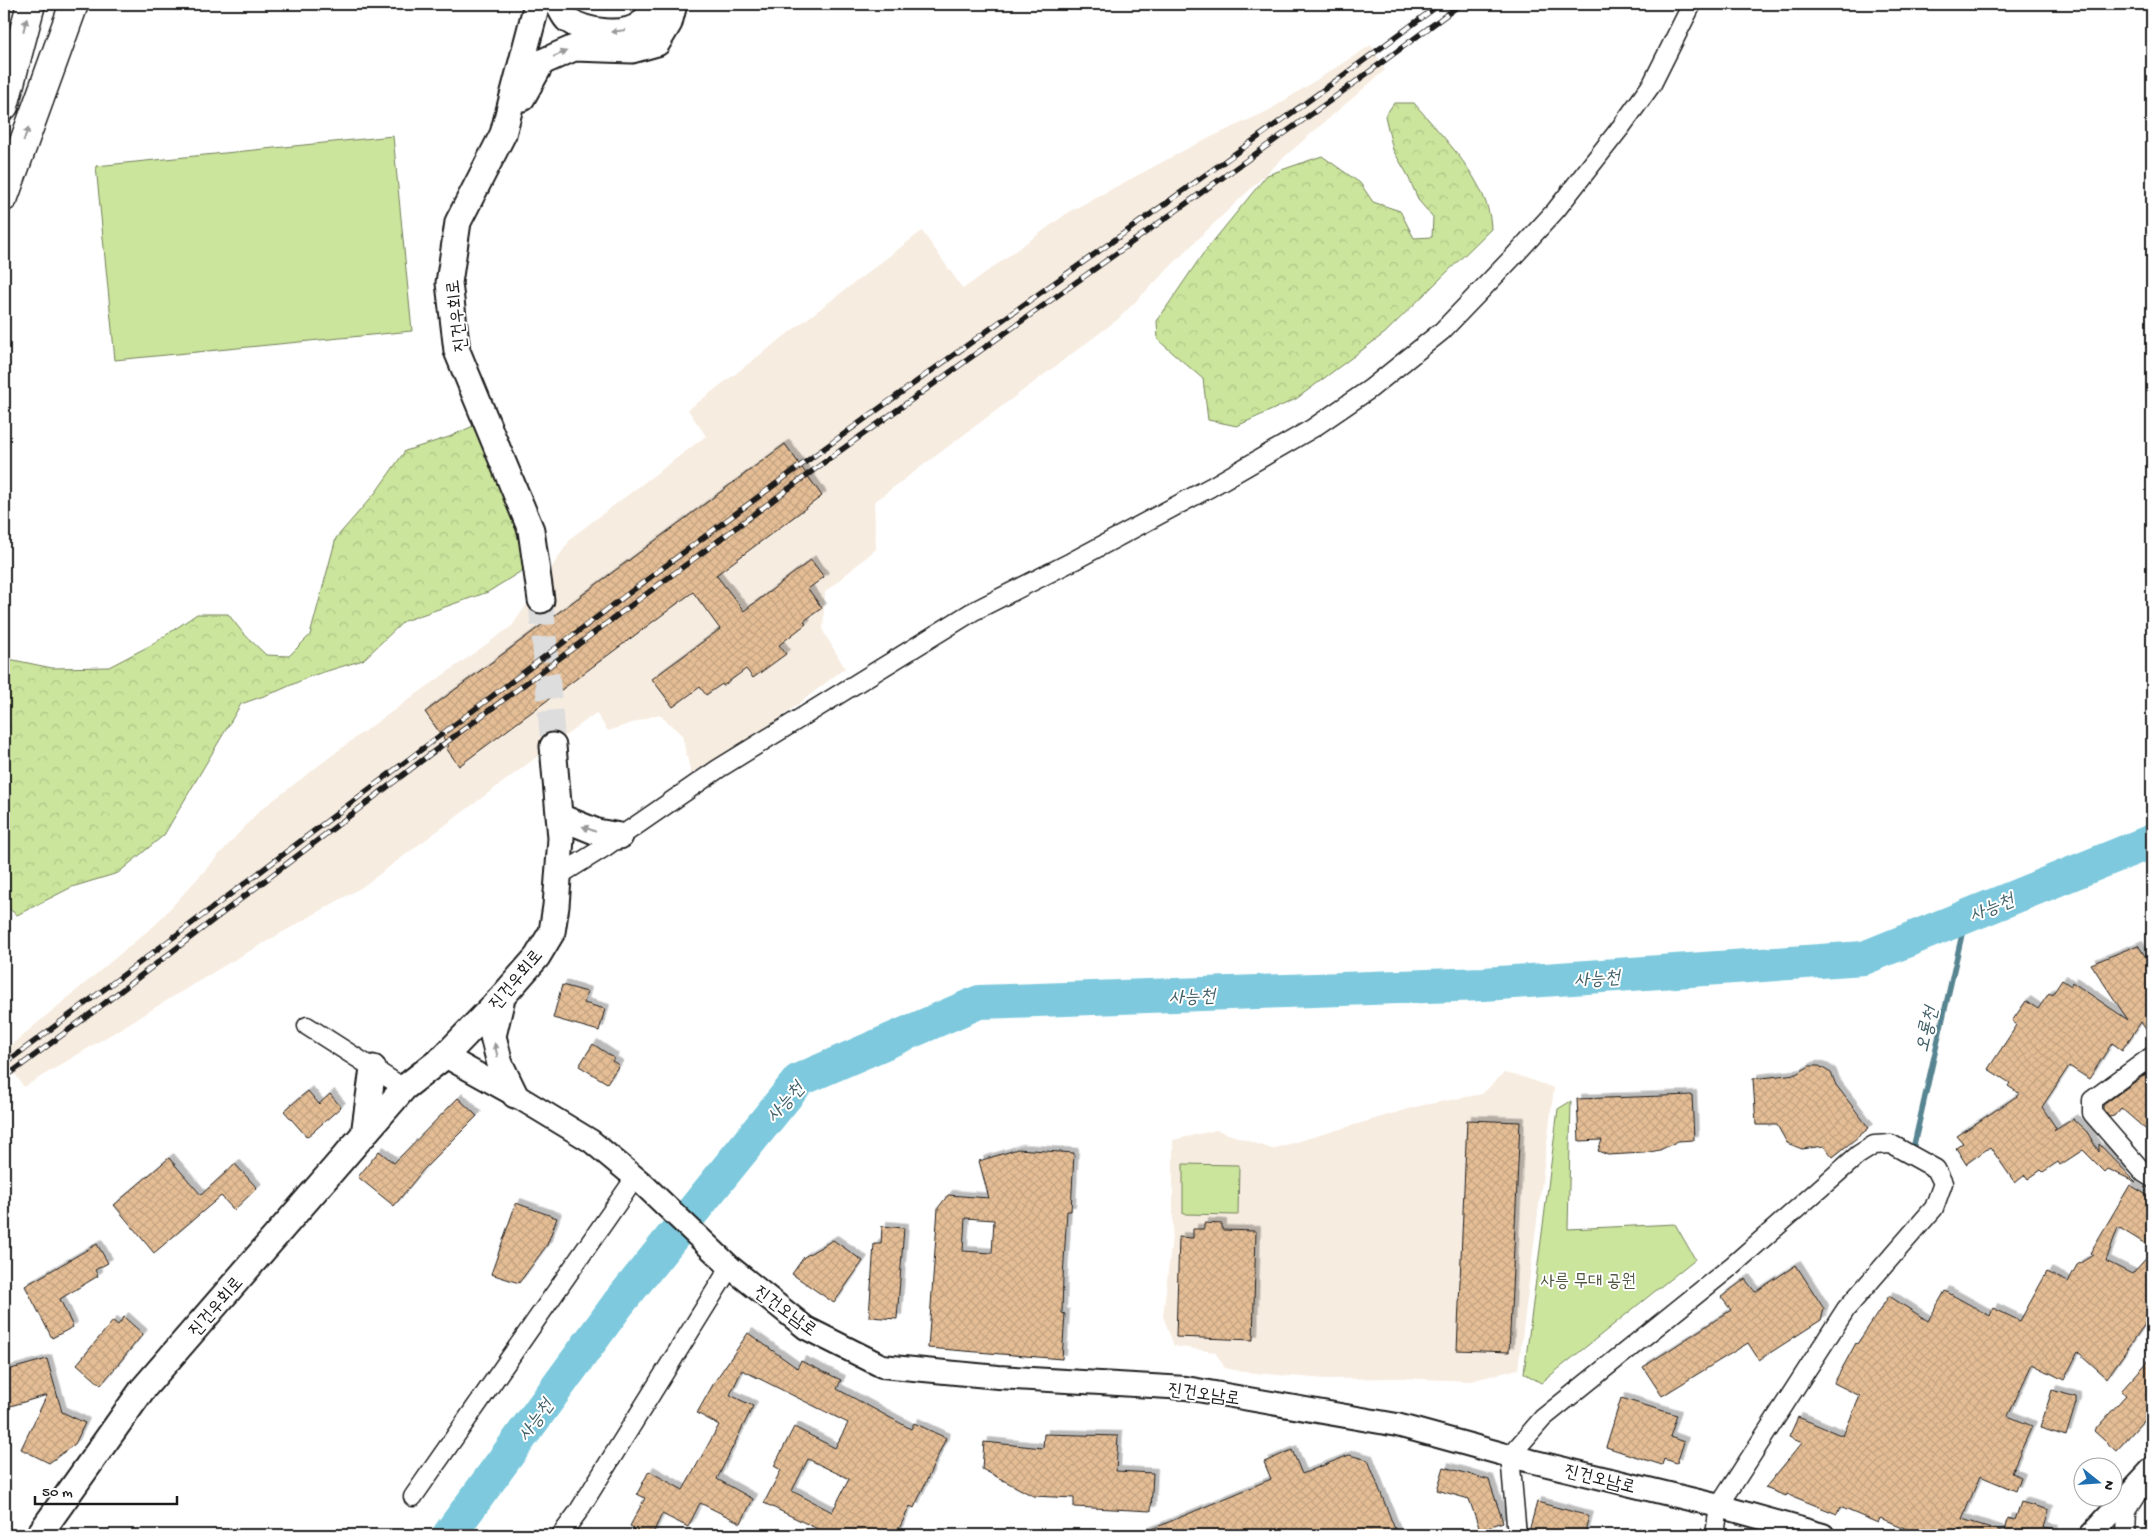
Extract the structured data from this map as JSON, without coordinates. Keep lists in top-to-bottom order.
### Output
{
  "streets": {
    "main road": ["진건우회로"],
    "street": ["진건오남로"]
  },
  "crossings": [
    ["진건우회로", "진건오남로"]
  ],
  "water": ["사능천", "오룡천"],
  "parks": ["사릉 무대 공원"],
  "scale_bar": "50 m",
  "north": "right"
}
